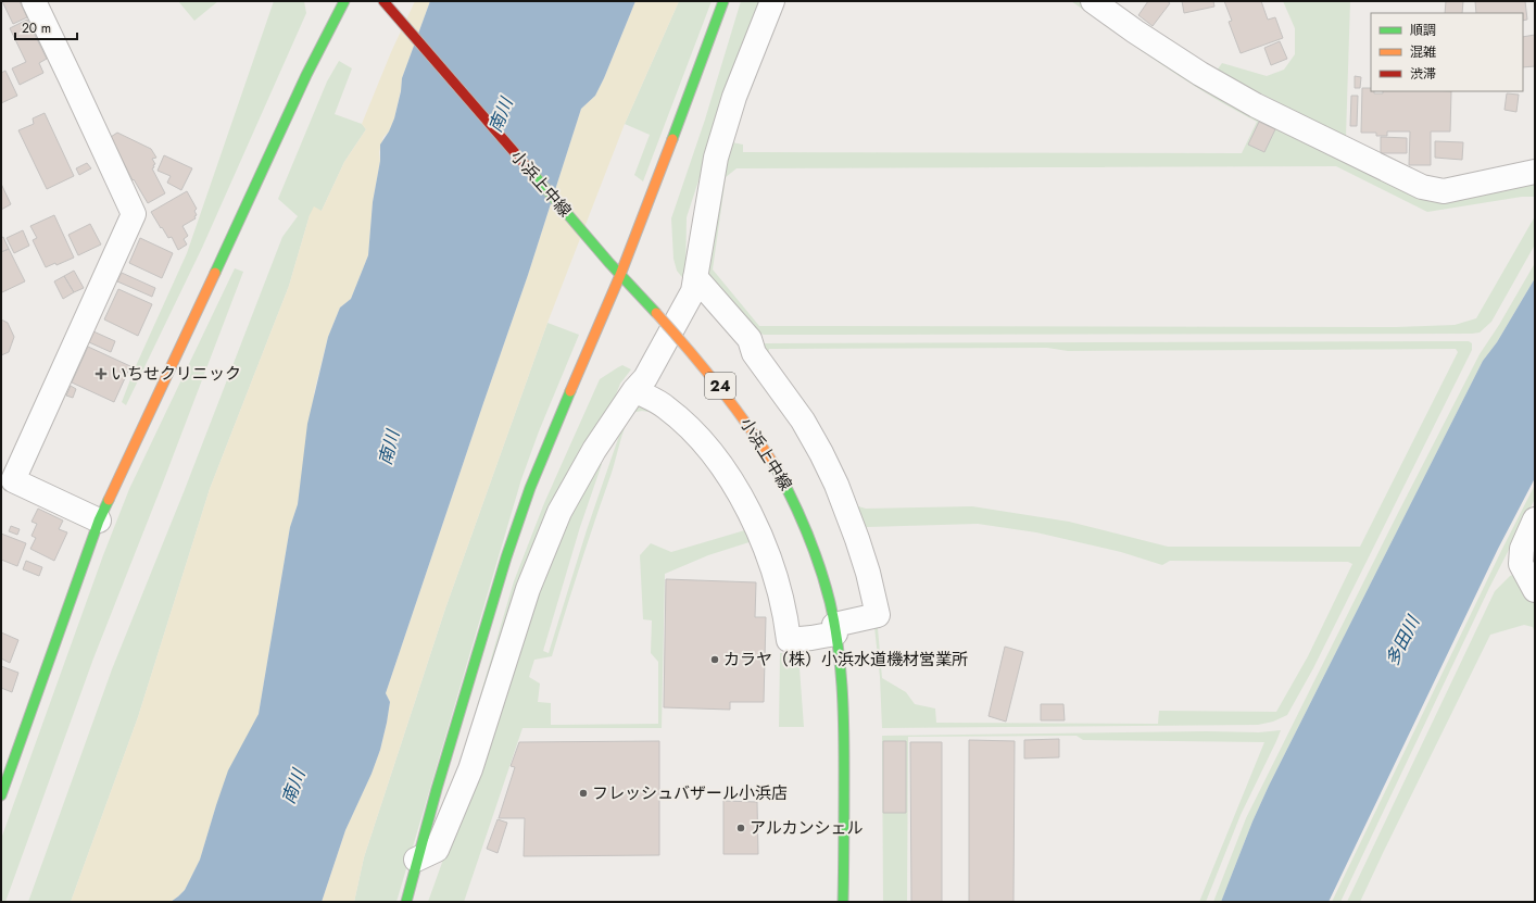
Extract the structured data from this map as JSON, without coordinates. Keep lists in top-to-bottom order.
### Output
{
  "streets": {
    "street": ["小浜上中線", "24"]
  },
  "water": ["南川", "多田川"],
  "places": {
    "health": ["いちせクリニック"],
    "other": ["カラヤ（株）小浜水道機材営業所", "フレッシュバザール小浜店", "アルカンシェル"]
  },
  "legend": ["順調", "混雑", "渋滞"],
  "scale_bar": "20 m"
}
